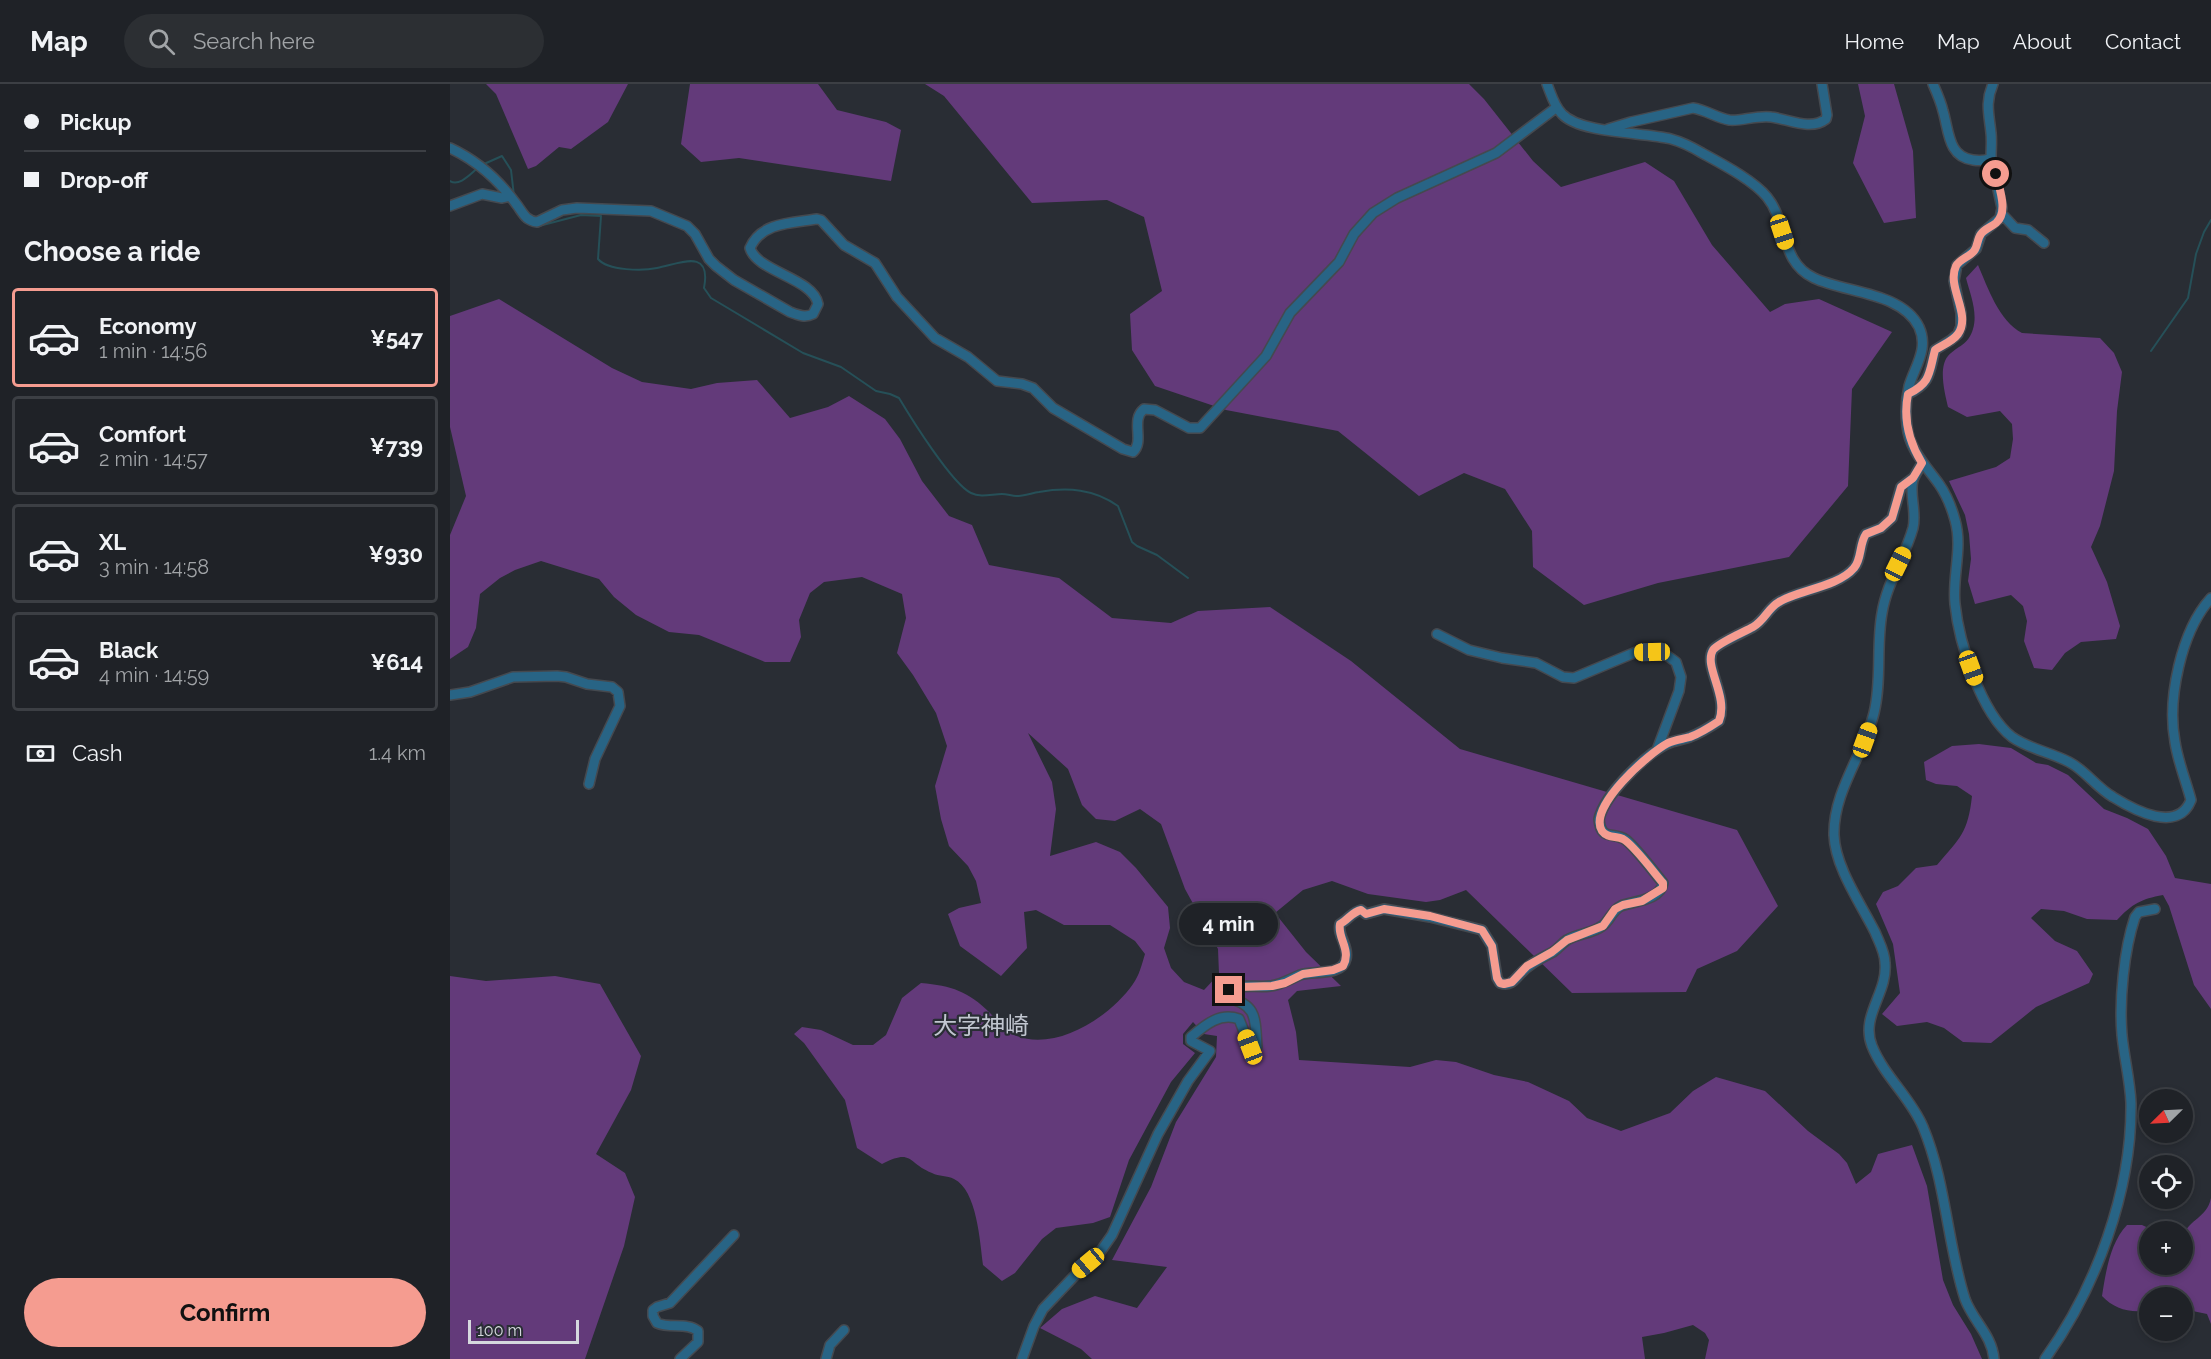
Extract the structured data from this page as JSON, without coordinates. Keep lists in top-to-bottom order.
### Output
{
  "districts": ["大字神崎"],
  "scale_bar": "100 m",
  "north": "bottom left",
  "page": {
    "header": "Map",
    "search": "Search here",
    "nav": [
      "Home",
      "Map",
      "About",
      "Contact"
    ],
    "banner": ["Pickup", "Drop-off"],
    "heading": "Choose a ride",
    "list": [
      {
        "name": "Economy",
        "note": "1 min · 14:56",
        "value": "¥547"
      },
      {
        "name": "Comfort",
        "note": "2 min · 14:57",
        "value": "¥739"
      },
      {
        "name": "XL",
        "note": "3 min · 14:58",
        "value": "¥930"
      },
      {
        "name": "Black",
        "note": "4 min · 14:59",
        "value": "¥614"
      }
    ],
    "pay": ["Cash", "1.4 km"],
    "bubble": "4 min",
    "map_buttons": ["+", "−"],
    "buttons": "Confirm",
    "scale": "100 m"
  }
}
